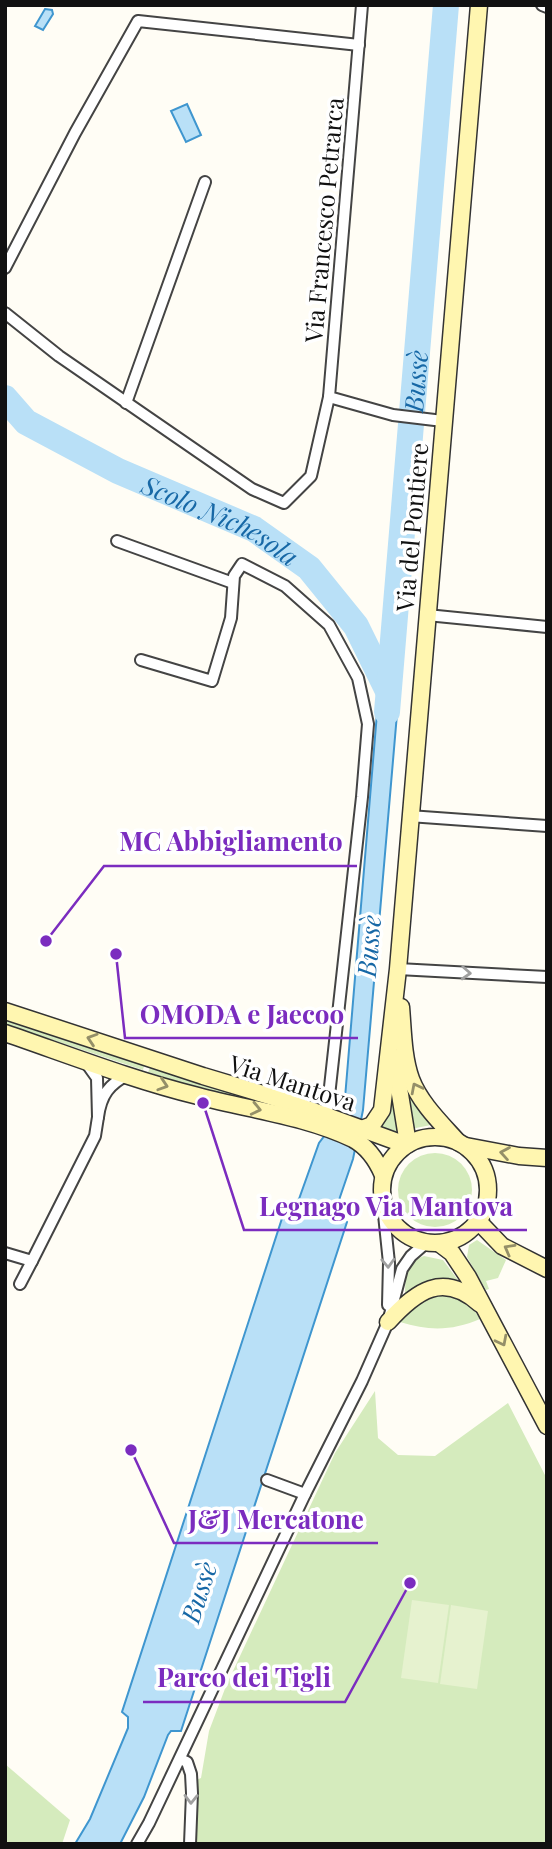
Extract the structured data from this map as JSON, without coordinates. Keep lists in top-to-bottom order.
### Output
{
  "streets": {
    "main road": ["Via del Pontiere", "Via Mantova"],
    "street": ["Via Francesco Petrarca"]
  },
  "crossings": [
    ["Via del Pontiere", "Via Mantova"]
  ],
  "water": ["Bussè", "Scolo Nichesola"],
  "places": [
    "MC Abbigliamento",
    "OMODA e Jaecoo",
    "Legnago Via Mantova",
    "J&J Mercatone",
    "Parco dei Tigli"
  ]
}
